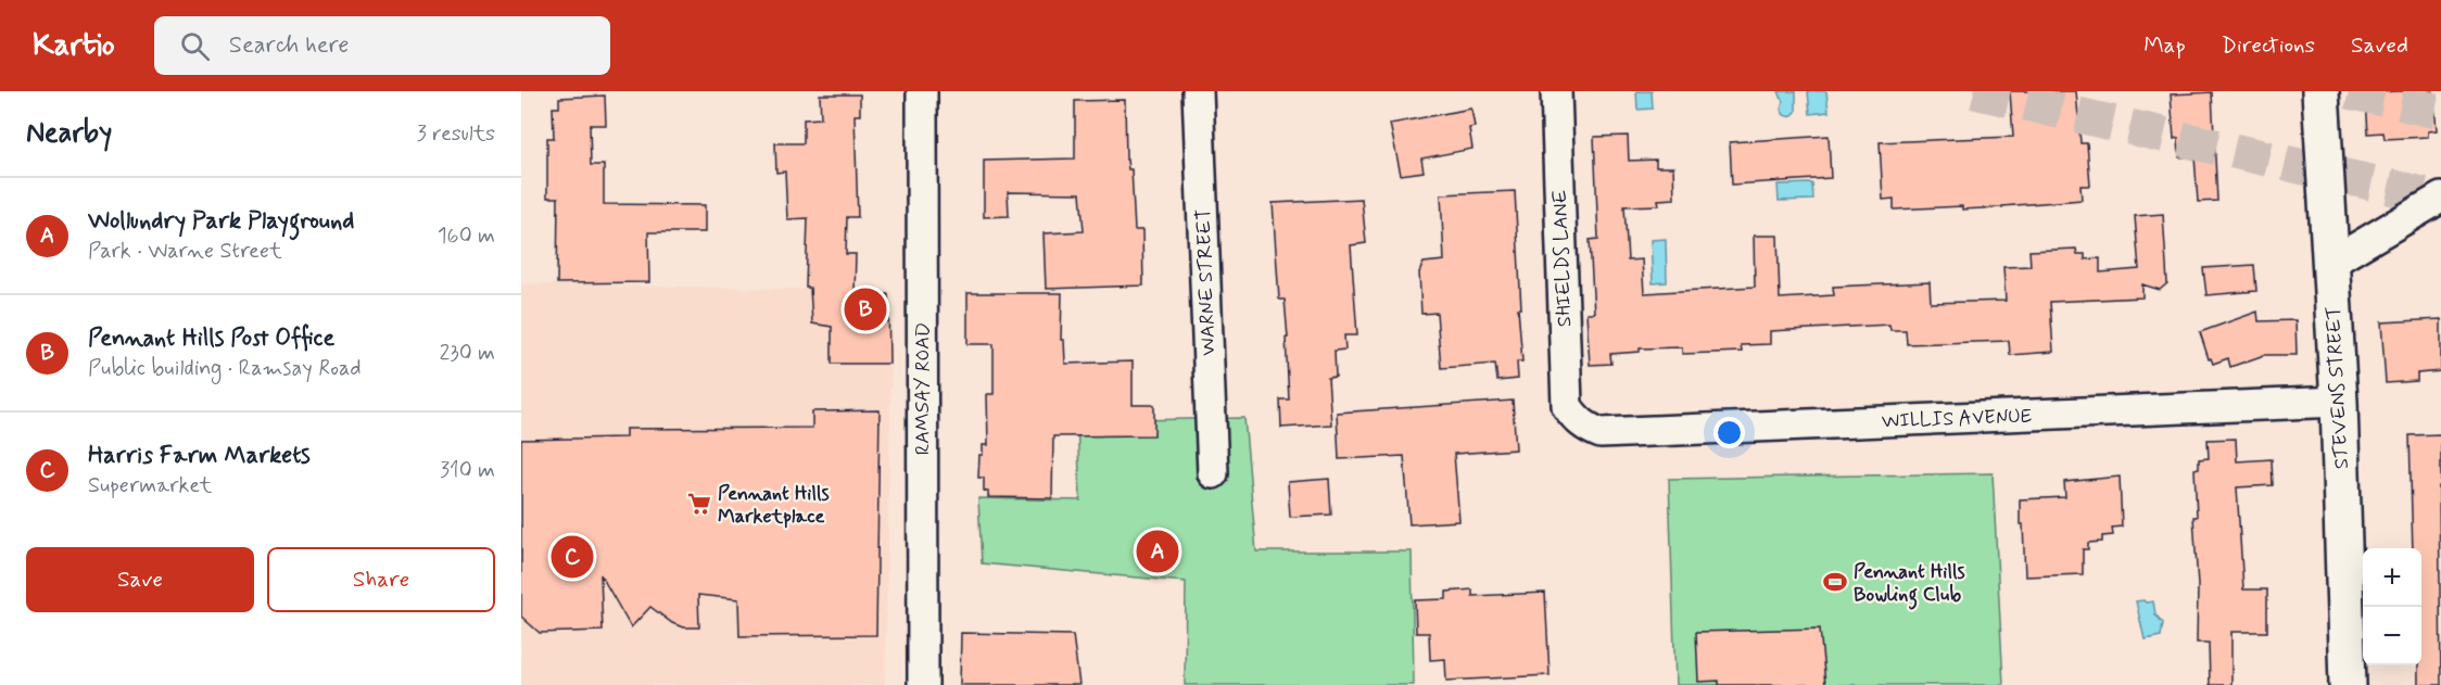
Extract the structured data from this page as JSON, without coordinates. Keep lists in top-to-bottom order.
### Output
{
  "streets": {
    "street": [
      "SHIELDS LANE",
      "WARNE STREET",
      "STEVENS STREET",
      "RAMSAY ROAD",
      "WILLIS AVENUE"
    ]
  },
  "crossings": [
    ["SHIELDS LANE", "WILLIS AVENUE"],
    ["STEVENS STREET", "WILLIS AVENUE"]
  ],
  "places": {
    "supermarket": ["Pennant Hills Marketplace"],
    "sports": ["Pennant Hills Bowling Club"]
  },
  "page": {
    "header": "Kartio",
    "search": "Search here",
    "nav": ["Map", "Directions", "Saved"],
    "heading": ["Nearby", "3 results"],
    "list": [
      {
        "mark": "A",
        "name": "Wollundry Park Playground",
        "note": "Park · Warne Street",
        "value": "160 m"
      },
      {
        "mark": "B",
        "name": "Pennant Hills Post Office",
        "note": "Public building · Ramsay Road",
        "value": "230 m"
      },
      {
        "mark": "C",
        "name": "Harris Farm Markets",
        "note": "Supermarket",
        "value": "310 m"
      }
    ],
    "pins": ["B", "A", "C"],
    "buttons": ["Save", "Share"],
    "map_buttons": ["+", "−"]
  }
}
